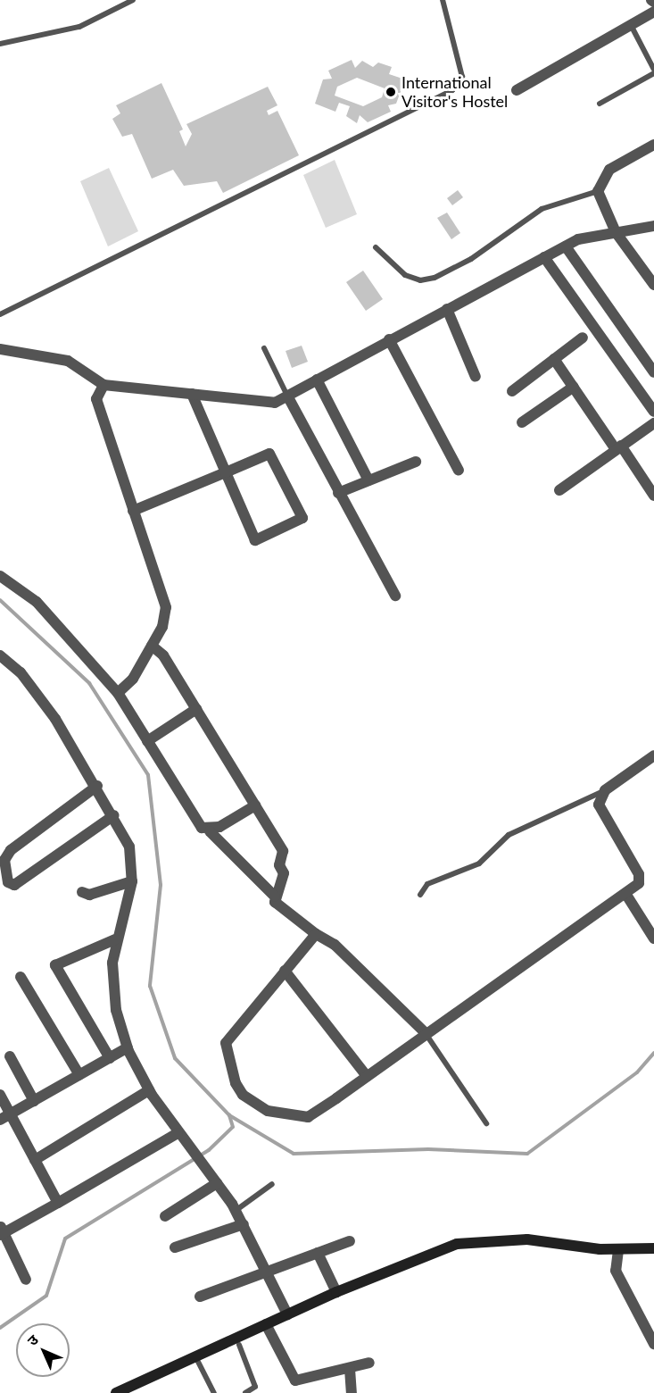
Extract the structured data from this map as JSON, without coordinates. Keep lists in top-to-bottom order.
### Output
{
  "places": ["International Visitor's Hostel"],
  "north": "top left"
}
